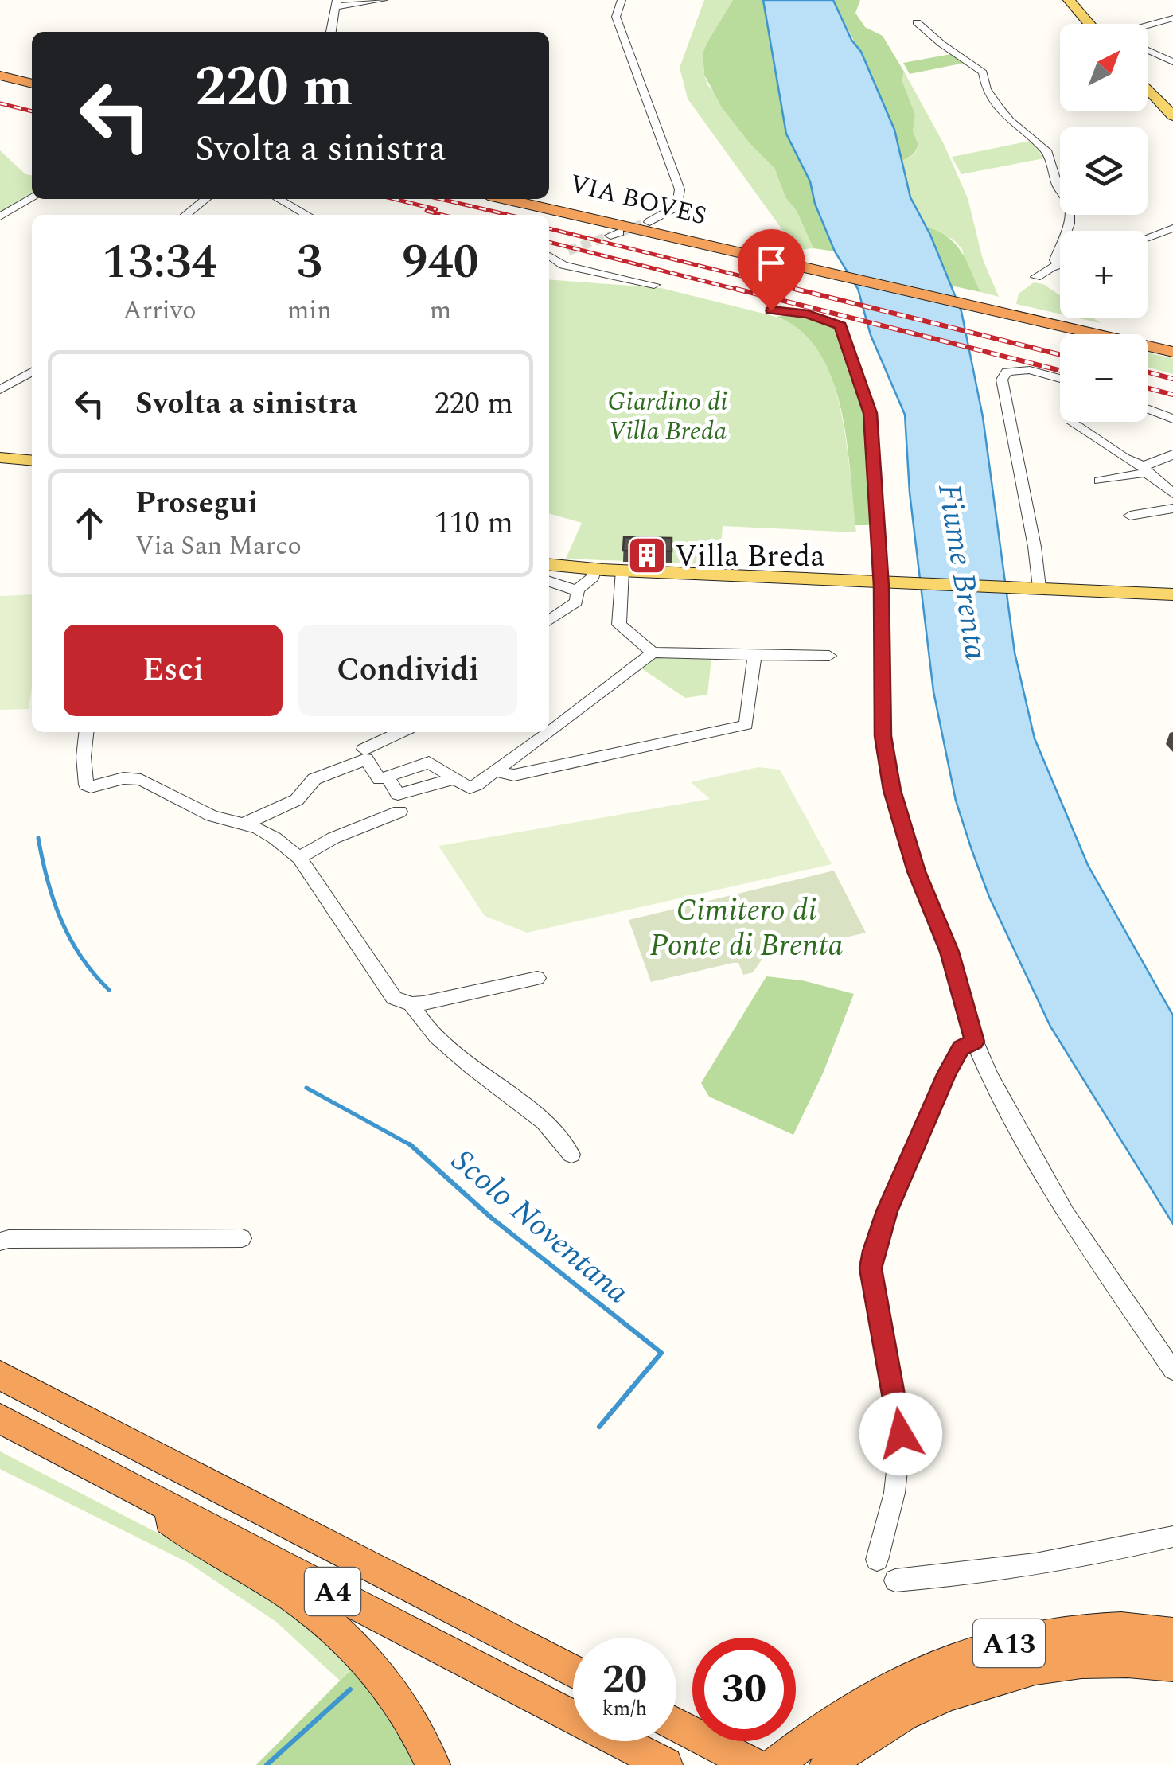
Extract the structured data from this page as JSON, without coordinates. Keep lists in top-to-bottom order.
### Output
{
  "streets": {
    "highway": ["VIA BOVES", "A4", "A13"]
  },
  "water": ["Fiume Brenta", "Scolo Noventana"],
  "parks": ["Giardino di Villa Breda", "Cimitero di Ponte di Brenta"],
  "places": {
    "building": ["Villa Breda"]
  },
  "north": "top right",
  "page": {
    "map_buttons": ["+", "−"],
    "turn": ["220 m", "Svolta a sinistra"],
    "eta": [
      "13:34",
      "Arrivo",
      "3",
      "min",
      "940",
      "m"
    ],
    "list": [
      {
        "name": "Svolta a sinistra",
        "value": "220 m"
      },
      {
        "name": "Prosegui",
        "note": "Via San Marco",
        "value": "110 m"
      }
    ],
    "buttons": ["Esci", "Condividi"],
    "speed": "20 km/h",
    "limit": "30"
  }
}
